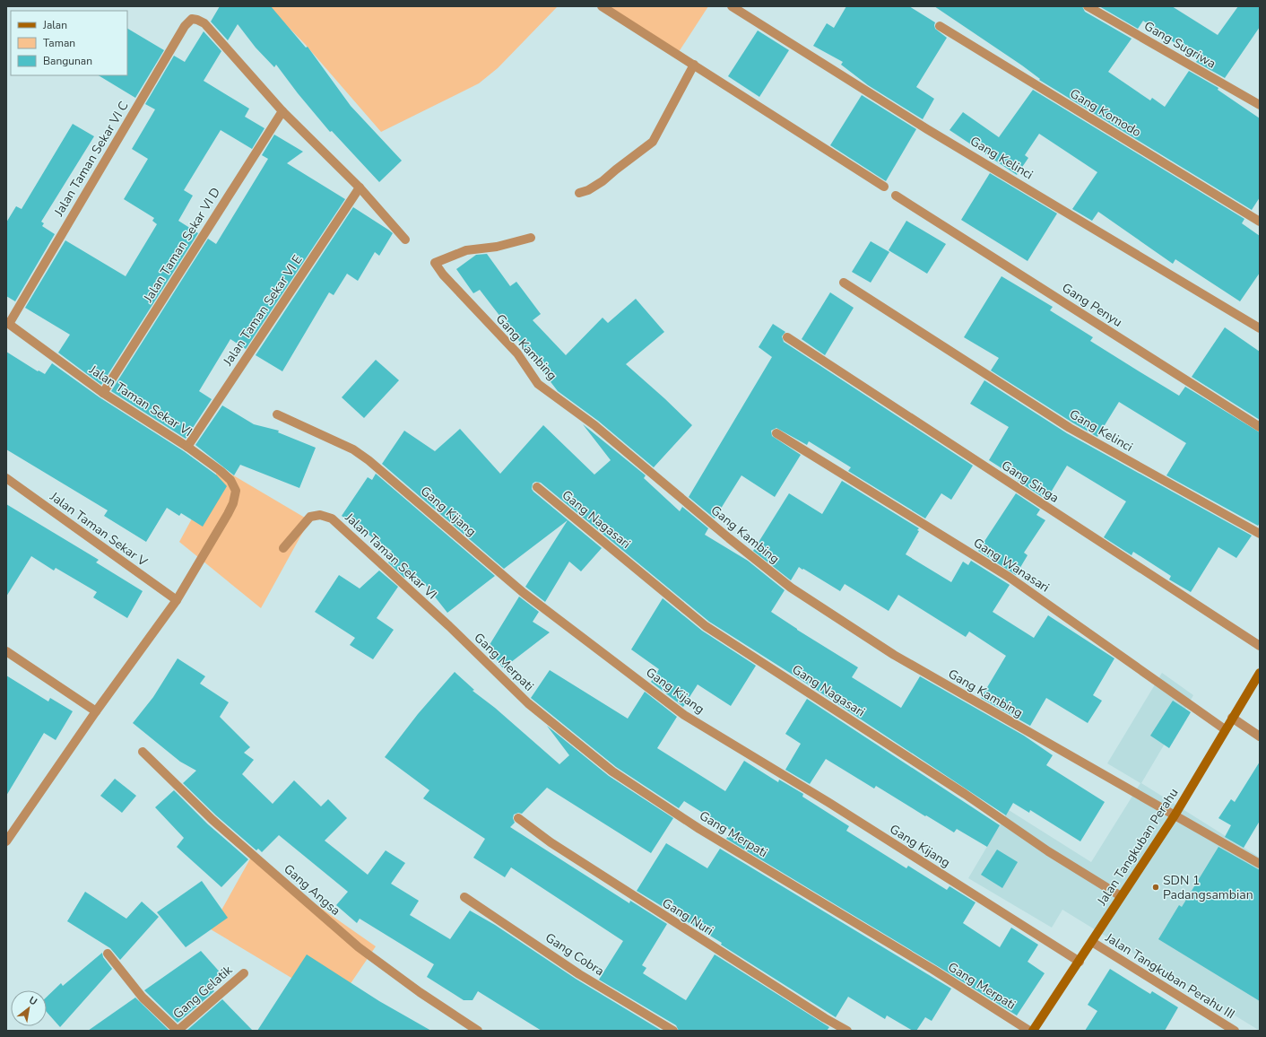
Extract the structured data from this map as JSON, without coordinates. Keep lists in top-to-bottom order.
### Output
{
  "streets": {
    "street": [
      "Gang Sugriwa",
      "Gang Komodo",
      "Gang Kelinci",
      "Jalan Taman Sekar VI C",
      "Jalan Taman Sekar VI D",
      "Gang Penyu",
      "Jalan Taman Sekar VI E",
      "Gang Kambing",
      "Jalan Taman Sekar VI",
      "Gang Singa",
      "Gang Kijang",
      "Gang Nagasari",
      "Jalan Taman Sekar V",
      "Gang Wanasari",
      "Gang Merpati",
      "Jalan Tangkuban Perahu",
      "Gang Angsa",
      "Gang Nuri",
      "Gang Cobra",
      "Jalan Tangkuban Perahu III",
      "Gang Gelatik"
    ]
  },
  "crossings": [
    ["Jalan Taman Sekar VI C", "Jalan Taman Sekar VI D"],
    ["Jalan Taman Sekar VI C", "Jalan Taman Sekar VI"],
    ["Jalan Taman Sekar VI D", "Jalan Taman Sekar VI"],
    ["Jalan Taman Sekar VI E", "Jalan Taman Sekar VI"],
    ["Gang Kambing", "Jalan Tangkuban Perahu"],
    ["Jalan Taman Sekar VI", "Jalan Taman Sekar V"],
    ["Jalan Taman Sekar VI", "Gang Merpati"],
    ["Gang Kijang", "Jalan Tangkuban Perahu"],
    ["Gang Nagasari", "Jalan Tangkuban Perahu"],
    ["Gang Wanasari", "Jalan Tangkuban Perahu"],
    ["Jalan Tangkuban Perahu", "Jalan Tangkuban Perahu III"]
  ],
  "places": ["SDN 1 Padangsambian"],
  "legend": ["Jalan", "Taman", "Bangunan"],
  "north": "top right"
}
